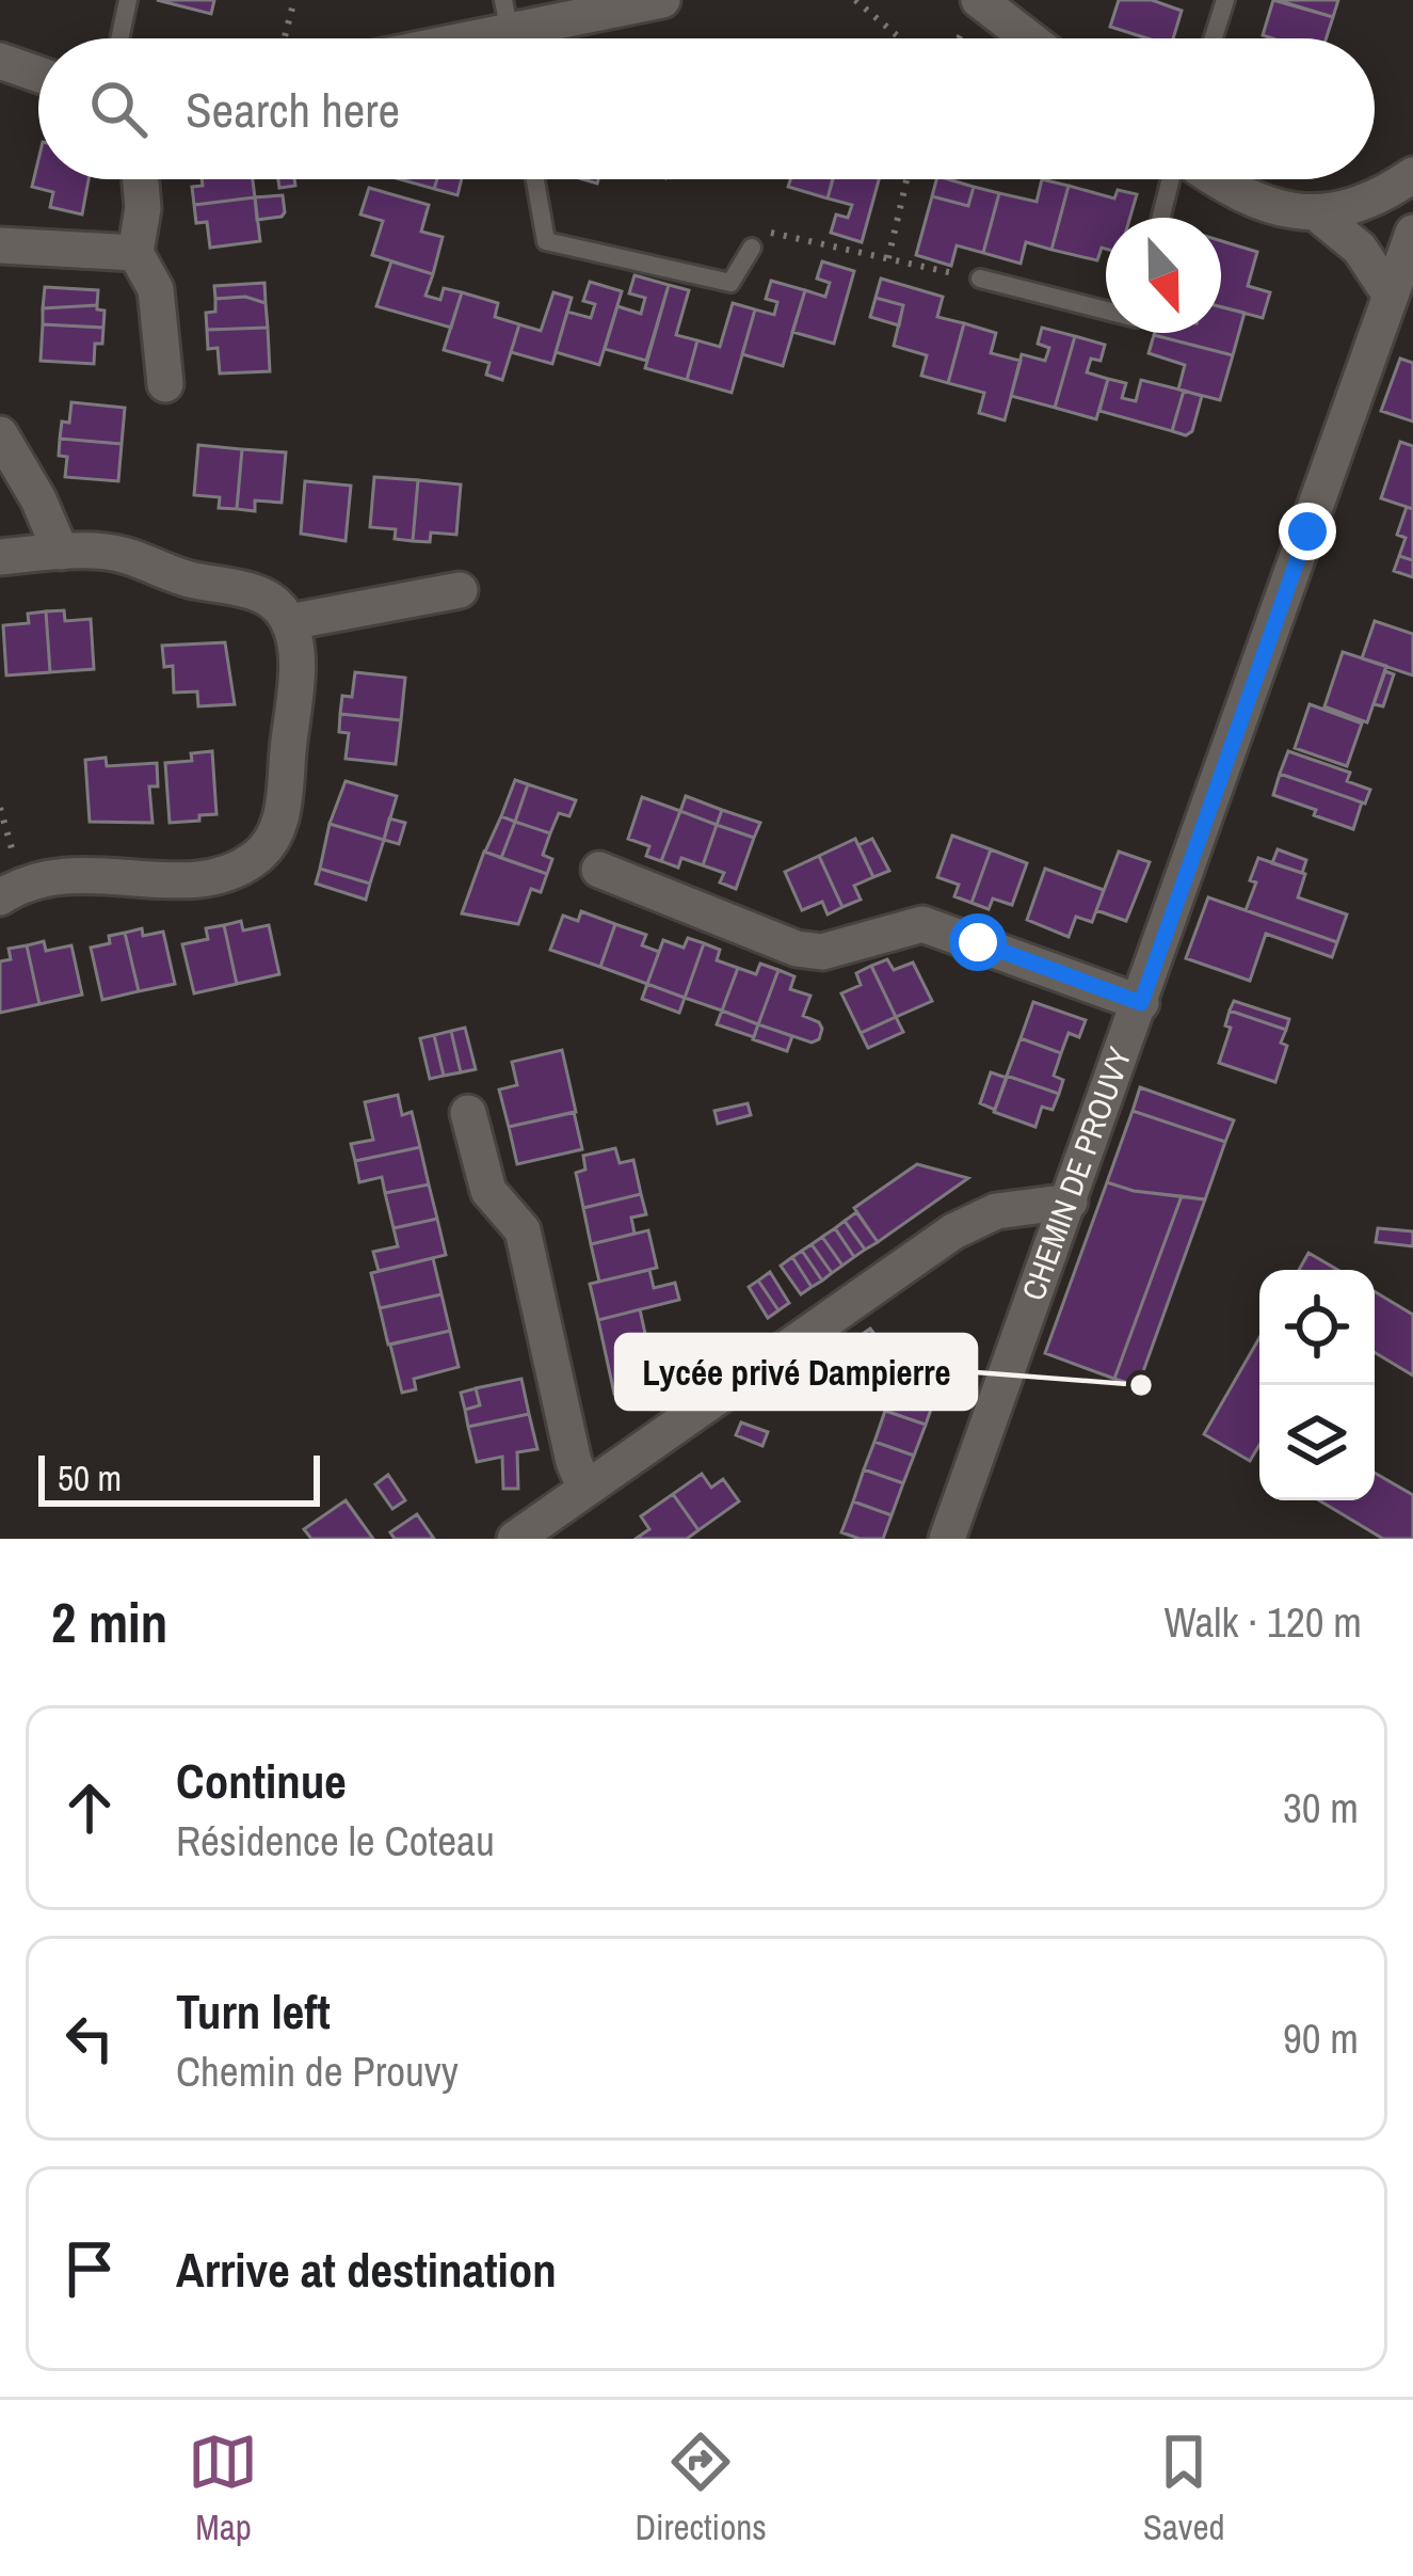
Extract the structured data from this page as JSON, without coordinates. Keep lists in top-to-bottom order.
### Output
{
  "streets": {
    "street": ["CHEMIN DE PROUVY"]
  },
  "places": ["Lycée privé Dampierre"],
  "scale_bar": "50 m",
  "north": "bottom",
  "page": {
    "search": "Search here",
    "scale": "50 m",
    "heading": ["2 min", "Walk · 120 m"],
    "list": [
      ["Continue", "Résidence le Coteau", "30 m"],
      ["Turn left", "Chemin de Prouvy", "90 m"],
      "Arrive at destination"
    ],
    "nav": ["Map", "Directions", "Saved"]
  }
}
